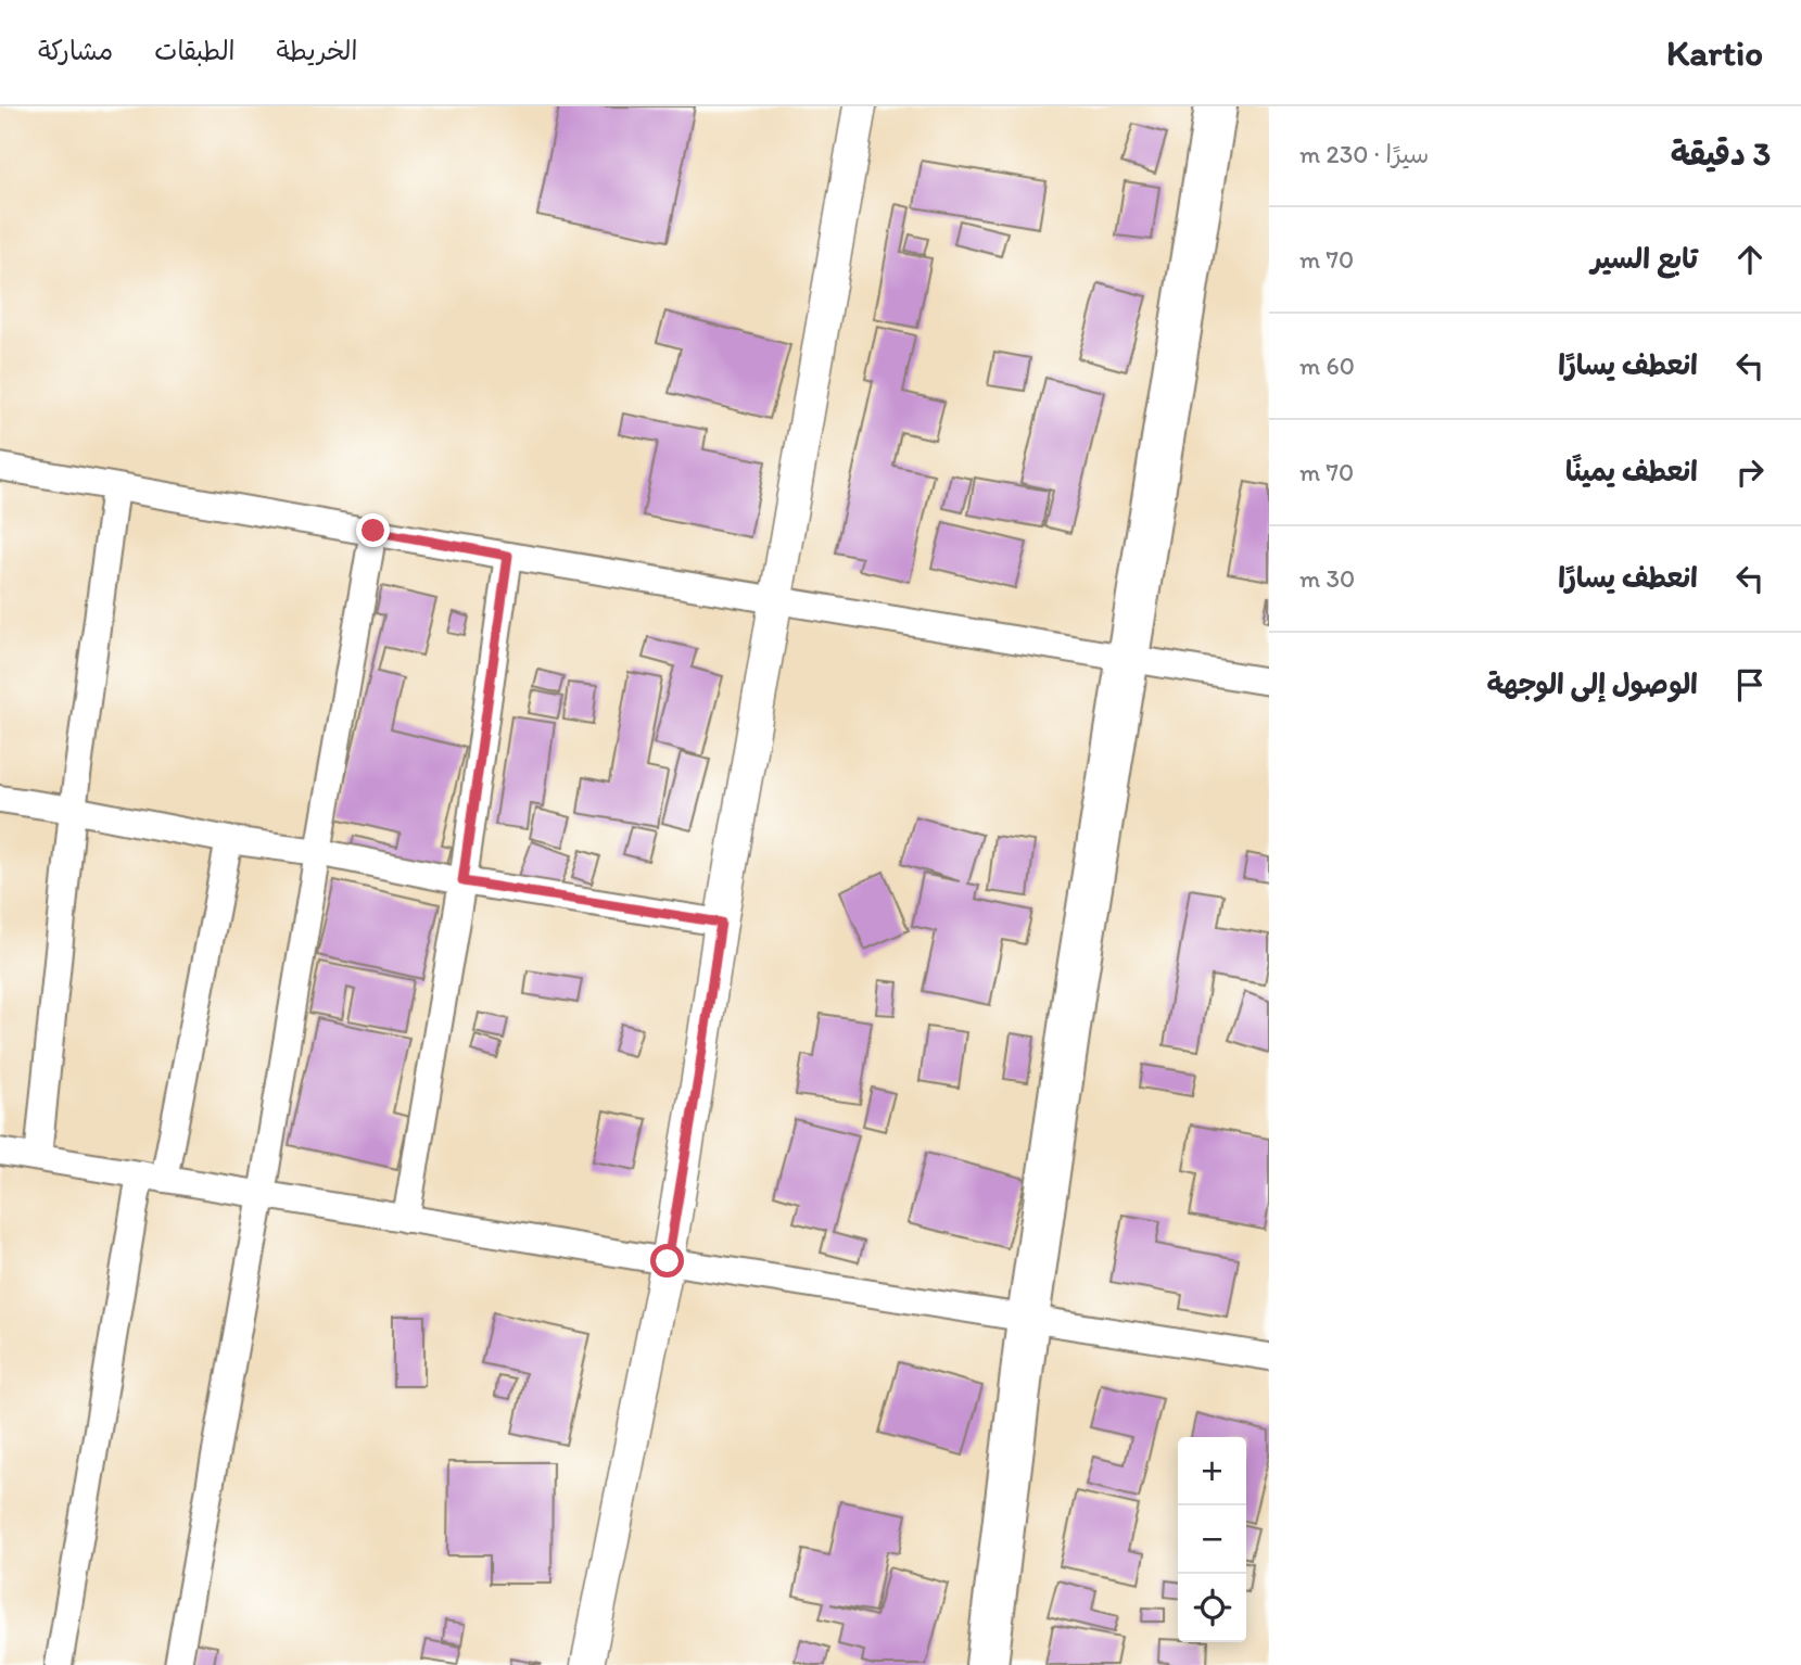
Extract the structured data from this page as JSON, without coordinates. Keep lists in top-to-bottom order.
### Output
{
  "page": {
    "header": "Kartio",
    "nav": ["الخريطة", "الطبقات", "مشاركة"],
    "heading": ["3 دقيقة", "سيرًا · 230 m"],
    "list": [
      ["تابع السير", "70 m"],
      ["انعطف يسارًا", "60 m"],
      ["انعطف يمينًا", "70 m"],
      ["انعطف يسارًا", "30 m"],
      "الوصول إلى الوجهة"
    ],
    "map_buttons": ["+", "−"]
  }
}
